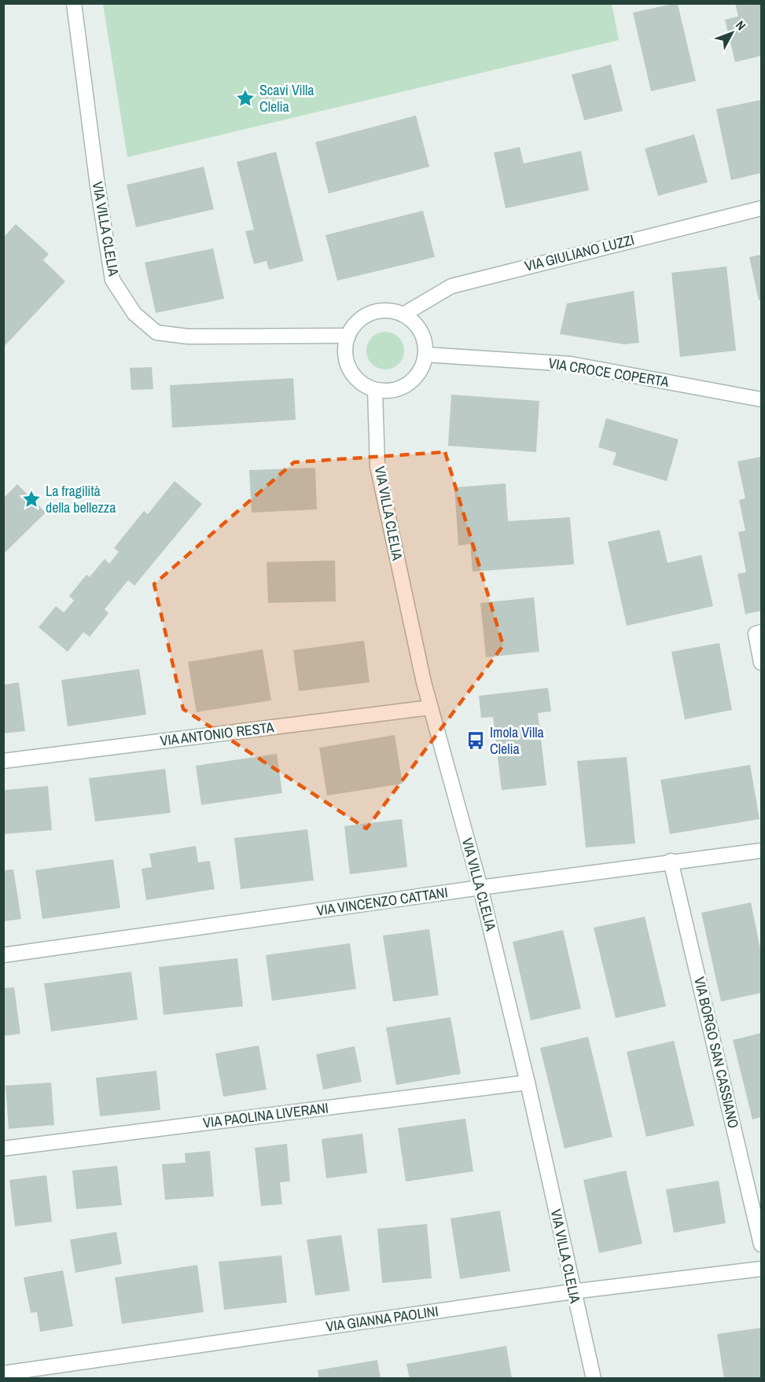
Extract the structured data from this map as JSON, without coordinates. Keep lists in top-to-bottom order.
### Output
{
  "streets": {
    "street": [
      "VIA VILLA CLELIA",
      "VIA GIULIANO LUZZI",
      "VIA CROCE COPERTA",
      "VIA ANTONIO RESTA",
      "VIA VINCENZO CATTANI",
      "VIA BORGO SAN CASSIANO",
      "VIA PAOLINA LIVERANI",
      "VIA GIANNA PAOLINI"
    ]
  },
  "crossings": [
    ["VIA VILLA CLELIA", "VIA GIULIANO LUZZI"],
    ["VIA VILLA CLELIA", "VIA CROCE COPERTA"],
    ["VIA VILLA CLELIA", "VIA ANTONIO RESTA"],
    ["VIA VILLA CLELIA", "VIA VINCENZO CATTANI"],
    ["VIA VILLA CLELIA", "VIA PAOLINA LIVERANI"],
    ["VIA VILLA CLELIA", "VIA GIANNA PAOLINI"],
    ["VIA GIULIANO LUZZI", "VIA CROCE COPERTA"],
    ["VIA VINCENZO CATTANI", "VIA BORGO SAN CASSIANO"]
  ],
  "places": {
    "place": ["Scavi Villa Clelia", "La fragilità della bellezza"],
    "bus stop": ["Imola Villa Clelia"]
  },
  "north": "top right"
}
